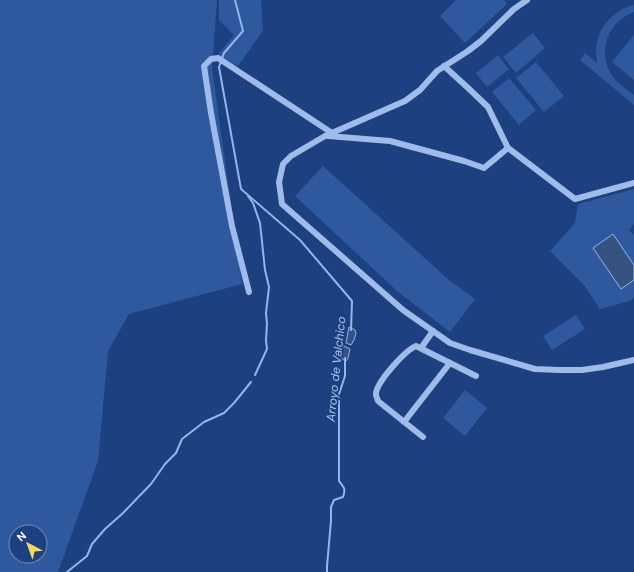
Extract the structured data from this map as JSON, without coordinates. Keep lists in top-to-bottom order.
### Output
{
  "water": ["Arroyo de Valchico"],
  "north": "top left"
}
